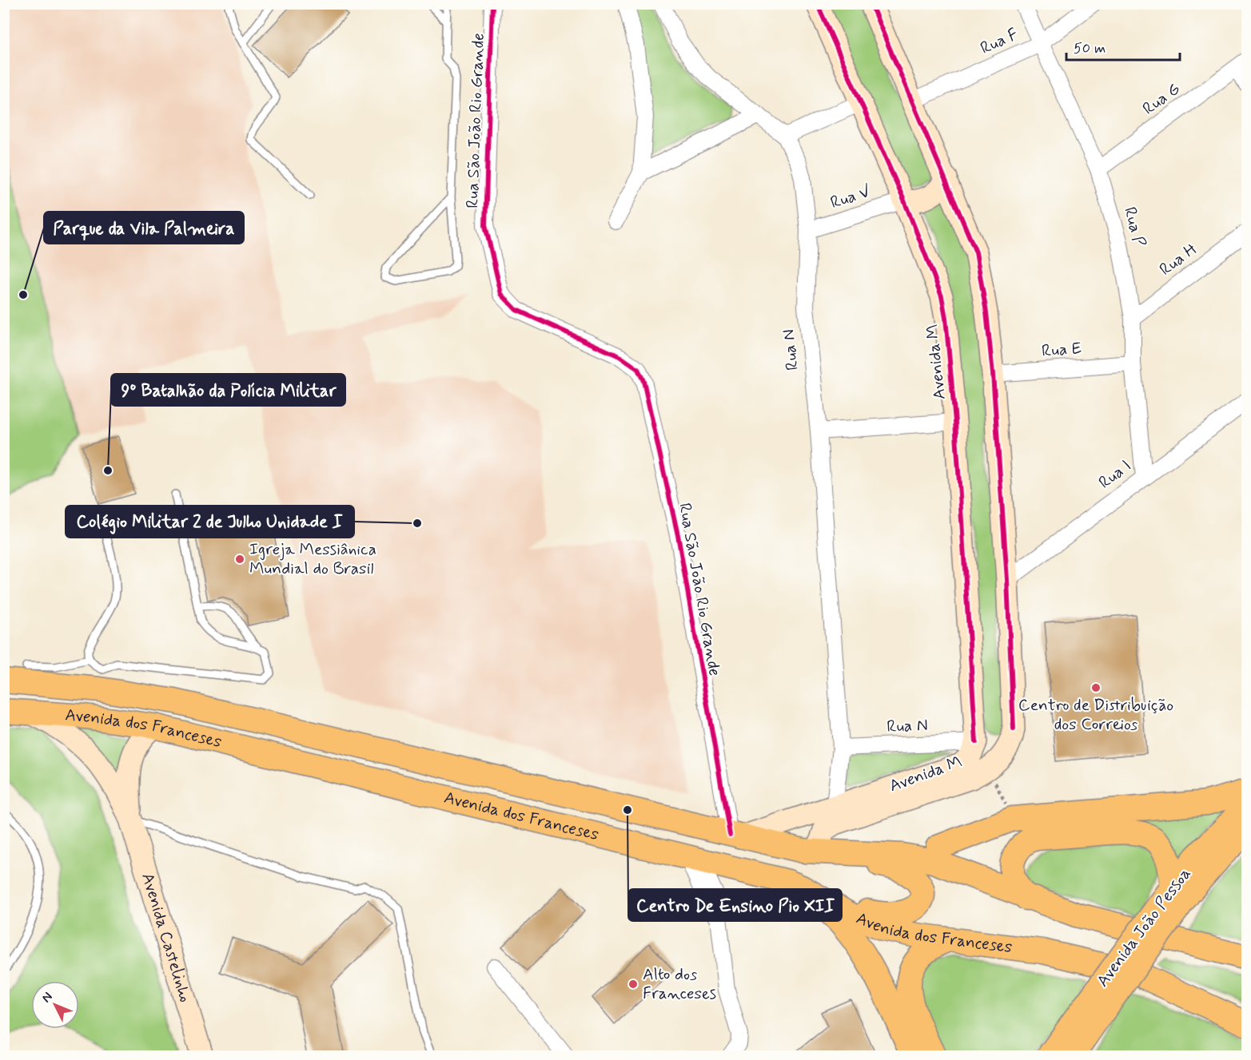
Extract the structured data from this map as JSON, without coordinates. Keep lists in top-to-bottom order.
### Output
{
  "streets": {
    "main road": ["Avenida dos Franceses", "Avenida João Pessoa"],
    "street": [
      "Rua F",
      "Rua G",
      "Rua São João Rio Grande",
      "Rua V",
      "Rua P",
      "Rua H",
      "Rua N",
      "Rua E",
      "Avenida M",
      "Rua I",
      "Avenida Castelinho"
    ]
  },
  "crossings": [
    ["Rua F", "Rua P"],
    ["Rua G", "Rua P"],
    ["Rua São João Rio Grande", "Avenida M"],
    ["Rua São João Rio Grande", "Avenida dos Franceses"],
    ["Rua V", "Rua N"],
    ["Rua V", "Avenida M"],
    ["Rua P", "Rua H"],
    ["Rua P", "Rua E"],
    ["Rua P", "Rua I"],
    ["Rua N", "Avenida M"],
    ["Avenida M", "Avenida dos Franceses"],
    ["Avenida dos Franceses", "Avenida Castelinho"]
  ],
  "places": [
    "Parque da Vila Palmeira",
    "9º Batalhão da Polícia Militar",
    "Colégio Militar 2 de Julho Unidade I",
    "Igreja Messiânica Mundial do Brasil",
    "Centro de Distribuição dos Correios",
    "Centro De Ensino Pio XII",
    "Alto dos Franceses"
  ],
  "scale_bar": "50 m",
  "north": "top left"
}
